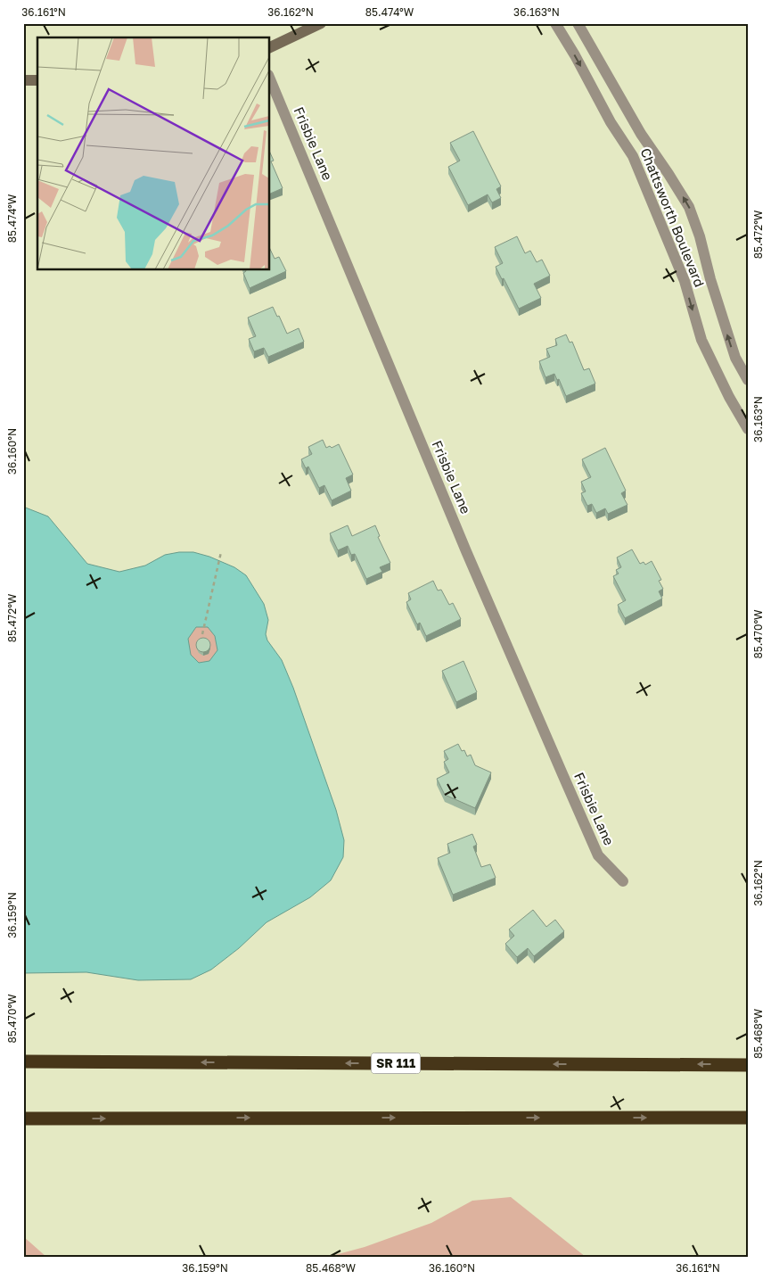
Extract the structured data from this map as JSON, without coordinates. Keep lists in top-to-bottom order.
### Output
{
  "streets": {
    "highway": ["SR 111"],
    "street": ["Frisbie Lane", "Chattsworth Boulevard"]
  },
  "coordinates": [
    "36.161°N",
    "36.162°N",
    "85.474°W",
    "36.163°N",
    "85.472°W",
    "36.160°N",
    "85.470°W",
    "36.159°N",
    "85.468°W"
  ]
}
